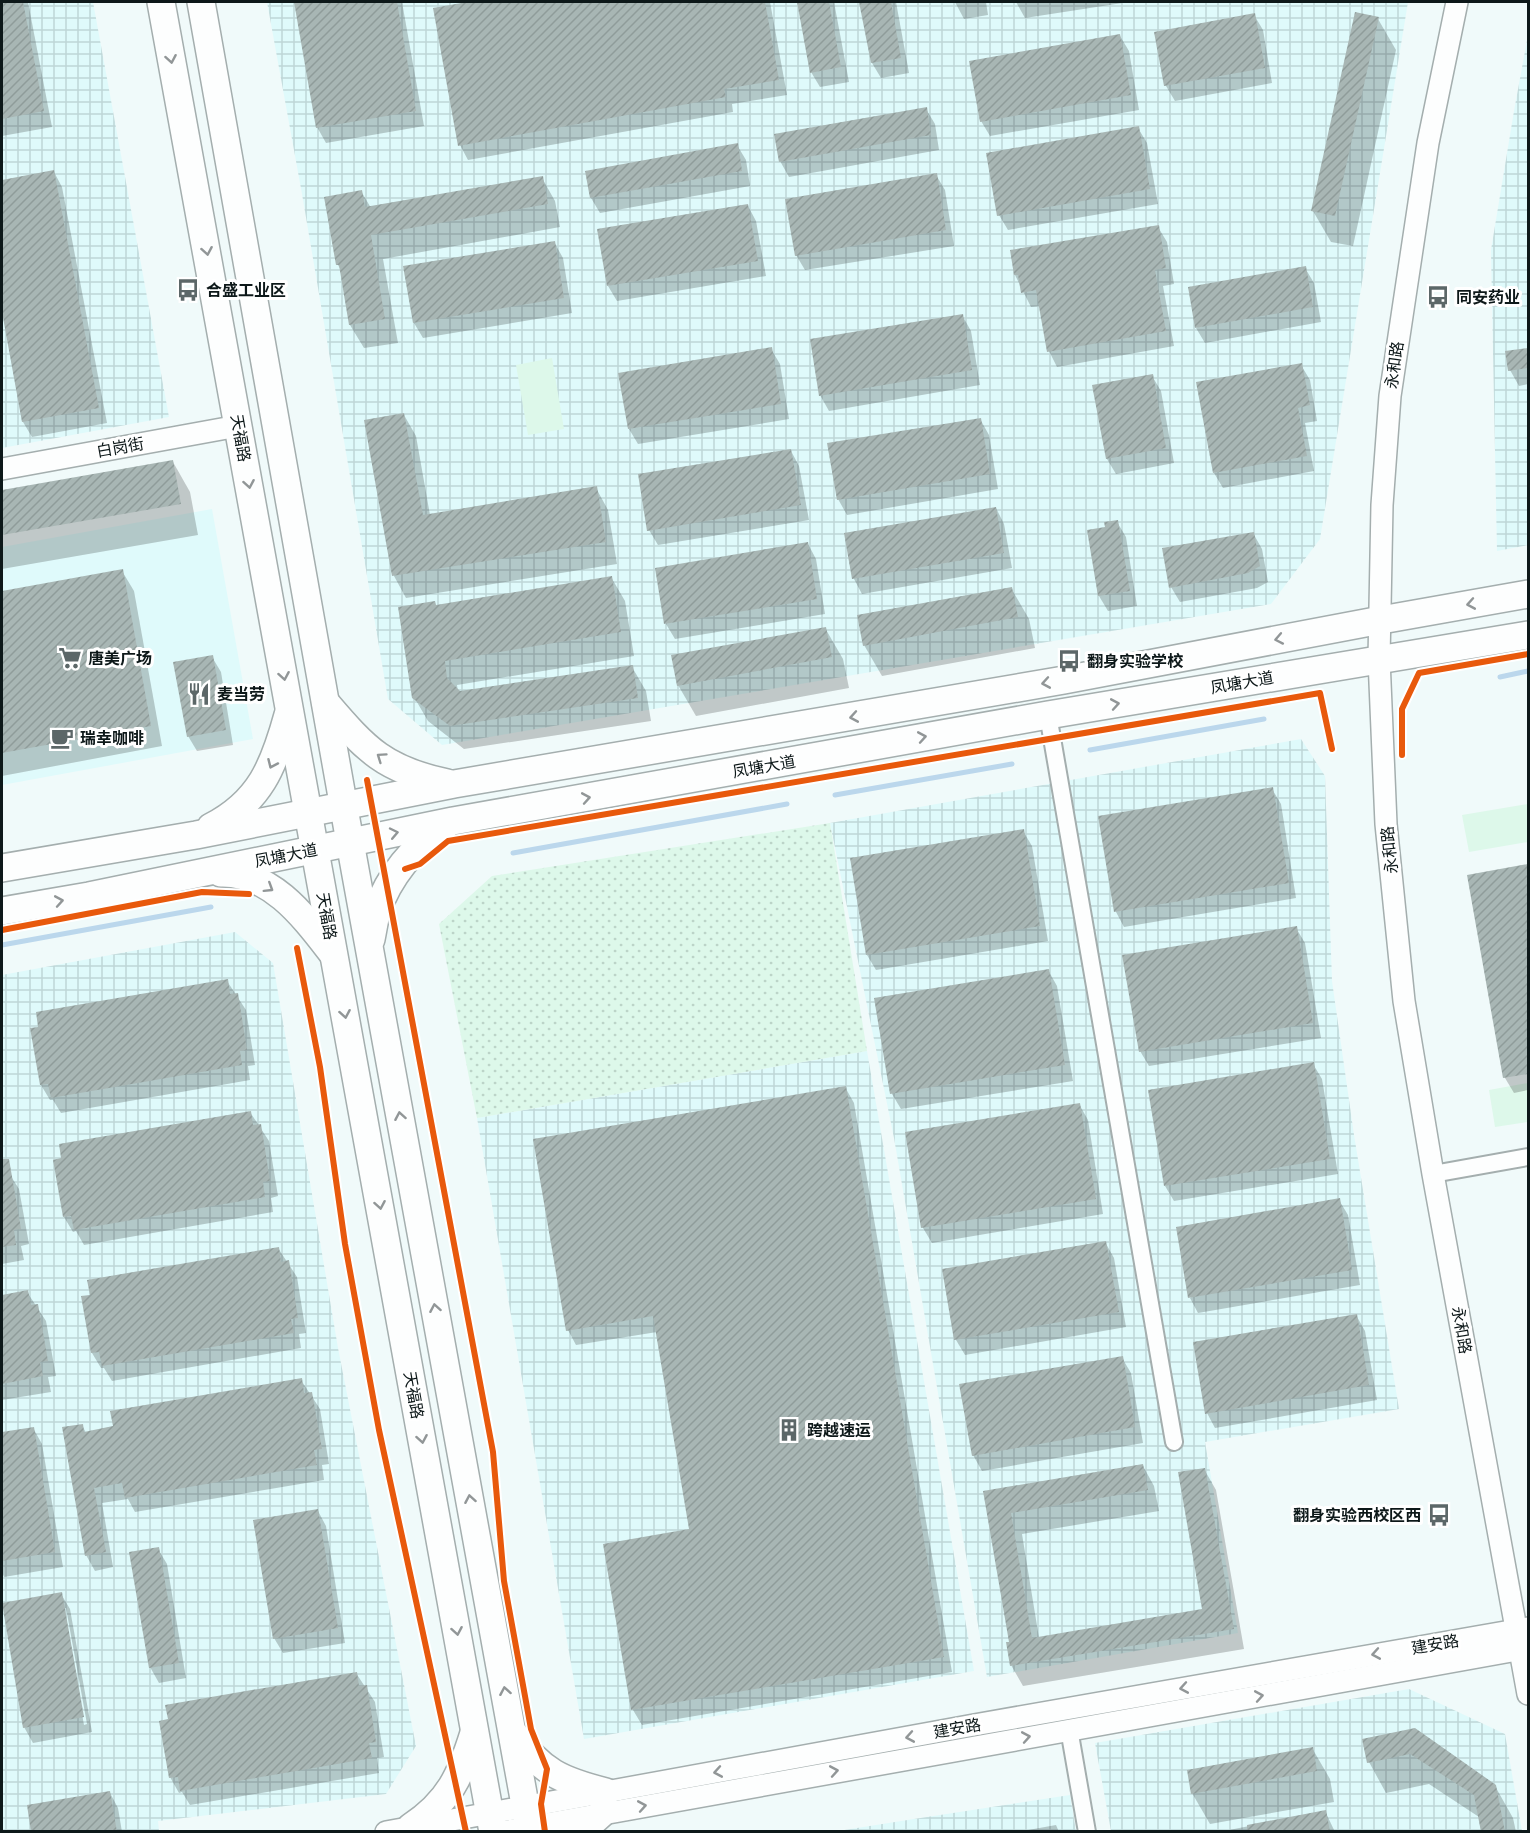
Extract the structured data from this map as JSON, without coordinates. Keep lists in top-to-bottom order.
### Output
{
  "streets": {
    "main road": ["天福路", "凤塘大道"],
    "street": ["永和路", "白岗街", "建安路"]
  },
  "crossings": [
    ["永和路", "凤塘大道"],
    ["永和路", "建安路"],
    ["天福路", "白岗街"],
    ["天福路", "凤塘大道"],
    ["天福路", "建安路"]
  ],
  "places": {
    "bus stop": [
      "合盛工业区",
      "同安药业",
      "翻身实验学校",
      "翻身实验西校区西"
    ],
    "supermarket": ["唐美广场"],
    "restaurant": ["麦当劳"],
    "cafe": ["瑞幸咖啡"],
    "building": ["跨越速运"]
  }
}
